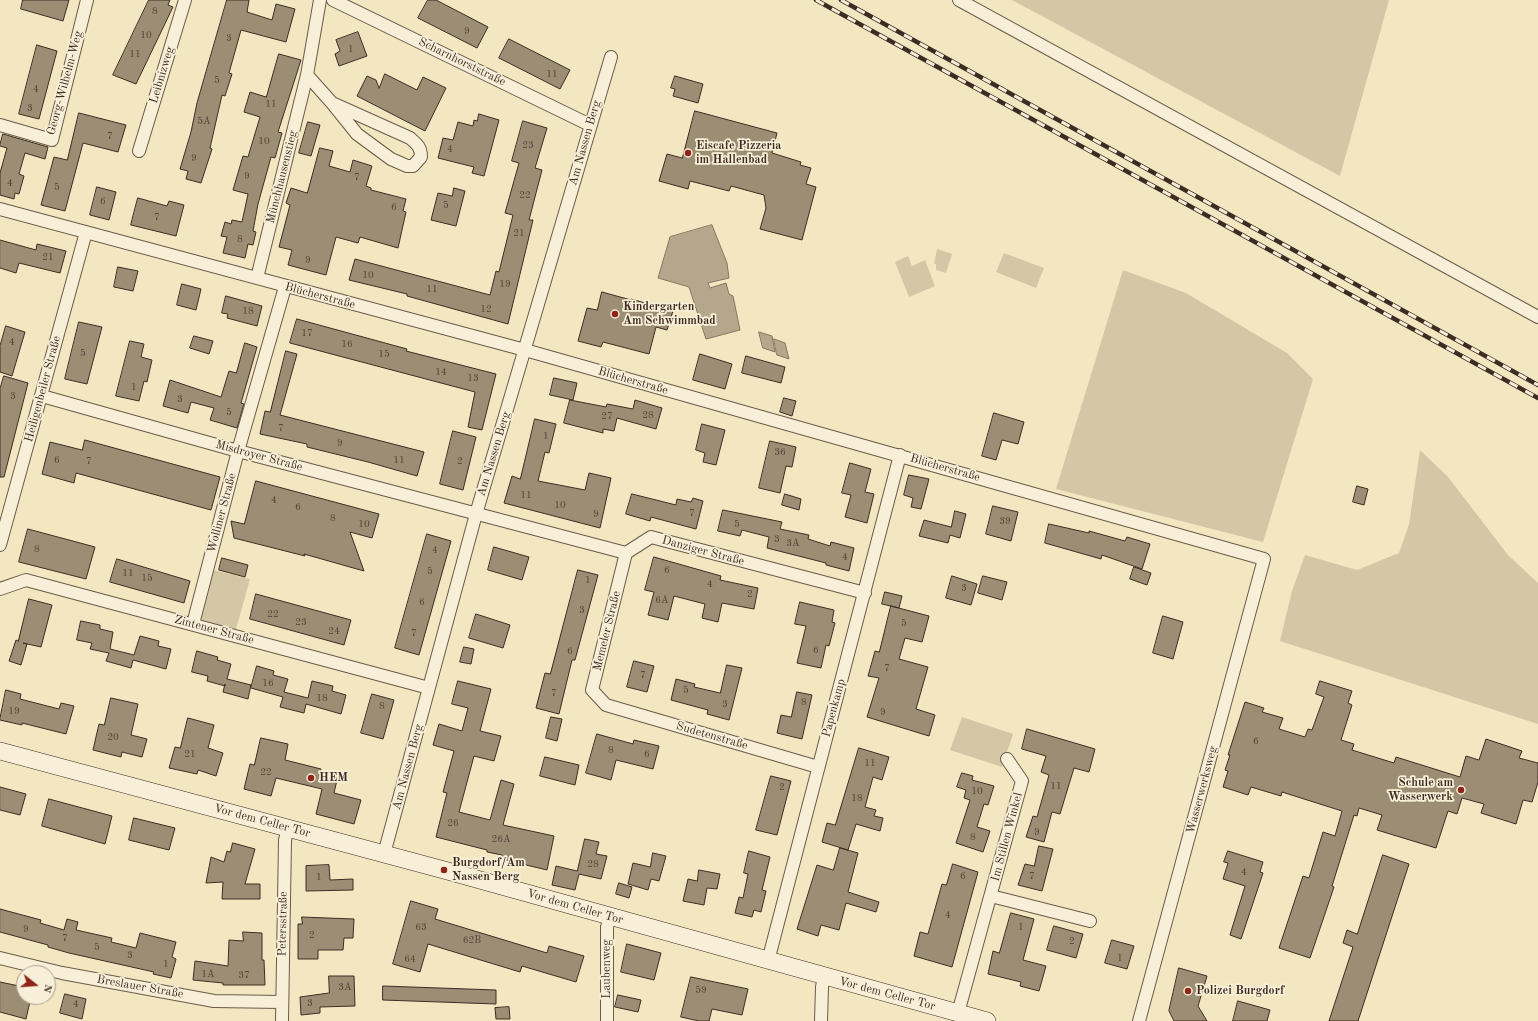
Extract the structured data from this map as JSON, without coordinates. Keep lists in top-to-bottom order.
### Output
{
  "streets": {
    "street": [
      "Scharnhorststraße",
      "Leibnizweg",
      "Georg-Wilhelm-Weg",
      "Am Nassen Berg",
      "Münchhausenstieg",
      "Blücherstraße",
      "Heiligenbeiler Straße",
      "Misdroyer Straße",
      "Wolliner Straße",
      "Danziger Straße",
      "Zintener Straße",
      "Memeler Straße",
      "Papenkamp",
      "Sudetenstraße",
      "Wasserwerksweg",
      "Vor dem Celler Tor",
      "Im Stillen Winkel",
      "Petersstraße",
      "Laubenweg",
      "Breslauer Straße"
    ]
  },
  "crossings": [
    ["Scharnhorststraße", "Am Nassen Berg"],
    ["Am Nassen Berg", "Blücherstraße"],
    ["Am Nassen Berg", "Misdroyer Straße"],
    ["Am Nassen Berg", "Zintener Straße"],
    ["Am Nassen Berg", "Vor dem Celler Tor"],
    ["Münchhausenstieg", "Blücherstraße"],
    ["Blücherstraße", "Heiligenbeiler Straße"],
    ["Blücherstraße", "Wolliner Straße"],
    ["Blücherstraße", "Papenkamp"],
    ["Blücherstraße", "Wasserwerksweg"],
    ["Heiligenbeiler Straße", "Misdroyer Straße"],
    ["Misdroyer Straße", "Wolliner Straße"],
    ["Wolliner Straße", "Zintener Straße"],
    ["Danziger Straße", "Memeler Straße"],
    ["Danziger Straße", "Papenkamp"],
    ["Memeler Straße", "Sudetenstraße"],
    ["Papenkamp", "Sudetenstraße"],
    ["Papenkamp", "Vor dem Celler Tor"],
    ["Vor dem Celler Tor", "Im Stillen Winkel"],
    ["Vor dem Celler Tor", "Petersstraße"],
    ["Vor dem Celler Tor", "Laubenweg"],
    ["Petersstraße", "Breslauer Straße"]
  ],
  "places": [
    "Eiscafe Pizzeria im Hallenbad",
    "Kindergarten Am Schwimmbad",
    "HEM",
    "Schule am Wasserwerk",
    "Burgdorf/Am Nassen Berg",
    "Polizei Burgdorf"
  ],
  "house_numbers": [
    "8",
    "9",
    "10",
    "3",
    "1",
    "11",
    "11",
    "5",
    "4",
    "11",
    "3",
    "5A",
    "7",
    "10",
    "23",
    "4",
    "9",
    "9",
    "7",
    "4",
    "5",
    "22",
    "6",
    "5",
    "6",
    "7",
    "21",
    "8",
    "21",
    "9",
    "10",
    "19",
    "11",
    "12",
    "18",
    "17",
    "4",
    "16",
    "5",
    "15",
    "14",
    "13",
    "1",
    "3",
    "3",
    "5",
    "28",
    "27",
    "7",
    "1",
    "9",
    "36",
    "6",
    "11",
    "7",
    "2",
    "11",
    "4",
    "10",
    "6",
    "7",
    "9",
    "8",
    "39",
    "10",
    "5",
    "3",
    "3A",
    "8",
    "4",
    "4",
    "6",
    "5",
    "11",
    "15",
    "1",
    "4",
    "3",
    "2",
    "6A",
    "6",
    "3",
    "22",
    "23",
    "5",
    "24",
    "7",
    "6",
    "6",
    "7",
    "7",
    "16",
    "5",
    "7",
    "18",
    "8",
    "3",
    "8",
    "19",
    "9",
    "20",
    "6",
    "8",
    "21",
    "6",
    "11",
    "22",
    "11",
    "2",
    "10",
    "18",
    "26",
    "9",
    "8",
    "26A",
    "28",
    "4",
    "6",
    "7",
    "1",
    "4",
    "63",
    "1",
    "9",
    "2",
    "7",
    "62B",
    "2",
    "5",
    "3",
    "1",
    "64",
    "1",
    "1A",
    "37",
    "3A",
    "59",
    "3",
    "4"
  ],
  "north": "right"
}
